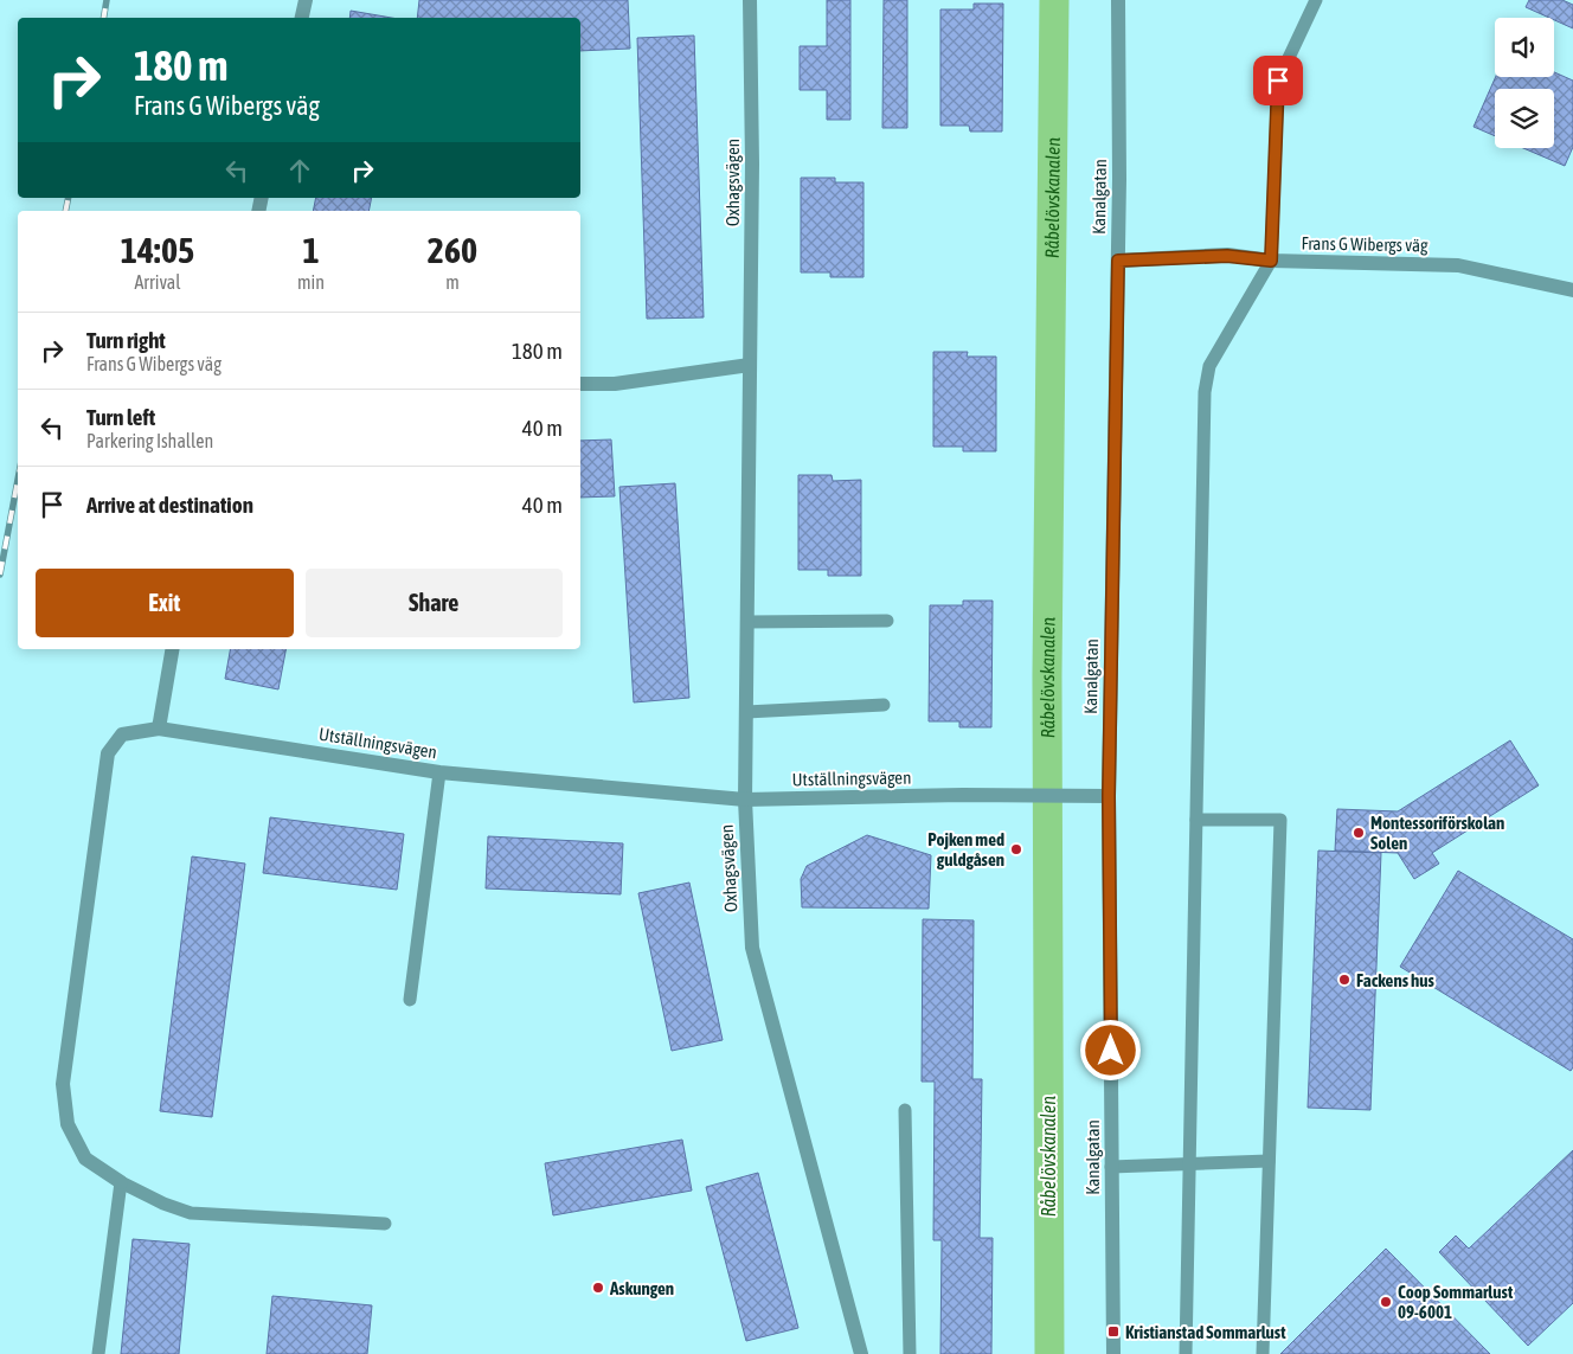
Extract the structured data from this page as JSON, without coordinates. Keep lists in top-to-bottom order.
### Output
{
  "streets": {
    "street": [
      "Oxhagsvägen",
      "Kanalgatan",
      "Frans G Wibergs väg",
      "Utställningsvägen"
    ]
  },
  "crossings": [
    ["Oxhagsvägen", "Utställningsvägen"],
    ["Kanalgatan", "Frans G Wibergs väg"],
    ["Kanalgatan", "Utställningsvägen"]
  ],
  "water": ["Råbelövskanalen"],
  "places": {
    "other": [
      "Montessoriförskolan Solen",
      "Pojken med guldgåsen",
      "Fackens hus",
      "Askungen",
      "Coop Sommarlust 09-6001"
    ],
    "transit": ["Kristianstad Sommarlust"]
  },
  "page": {
    "turn": ["180 m", "Frans G Wibergs väg"],
    "eta": [
      "14:05",
      "Arrival",
      "1",
      "min",
      "260",
      "m"
    ],
    "list": [
      {
        "name": "Turn right",
        "note": "Frans G Wibergs väg",
        "value": "180 m"
      },
      {
        "name": "Turn left",
        "note": "Parkering Ishallen",
        "value": "40 m"
      },
      {
        "name": "Arrive at destination",
        "value": "40 m"
      }
    ],
    "buttons": ["Exit", "Share"]
  }
}
